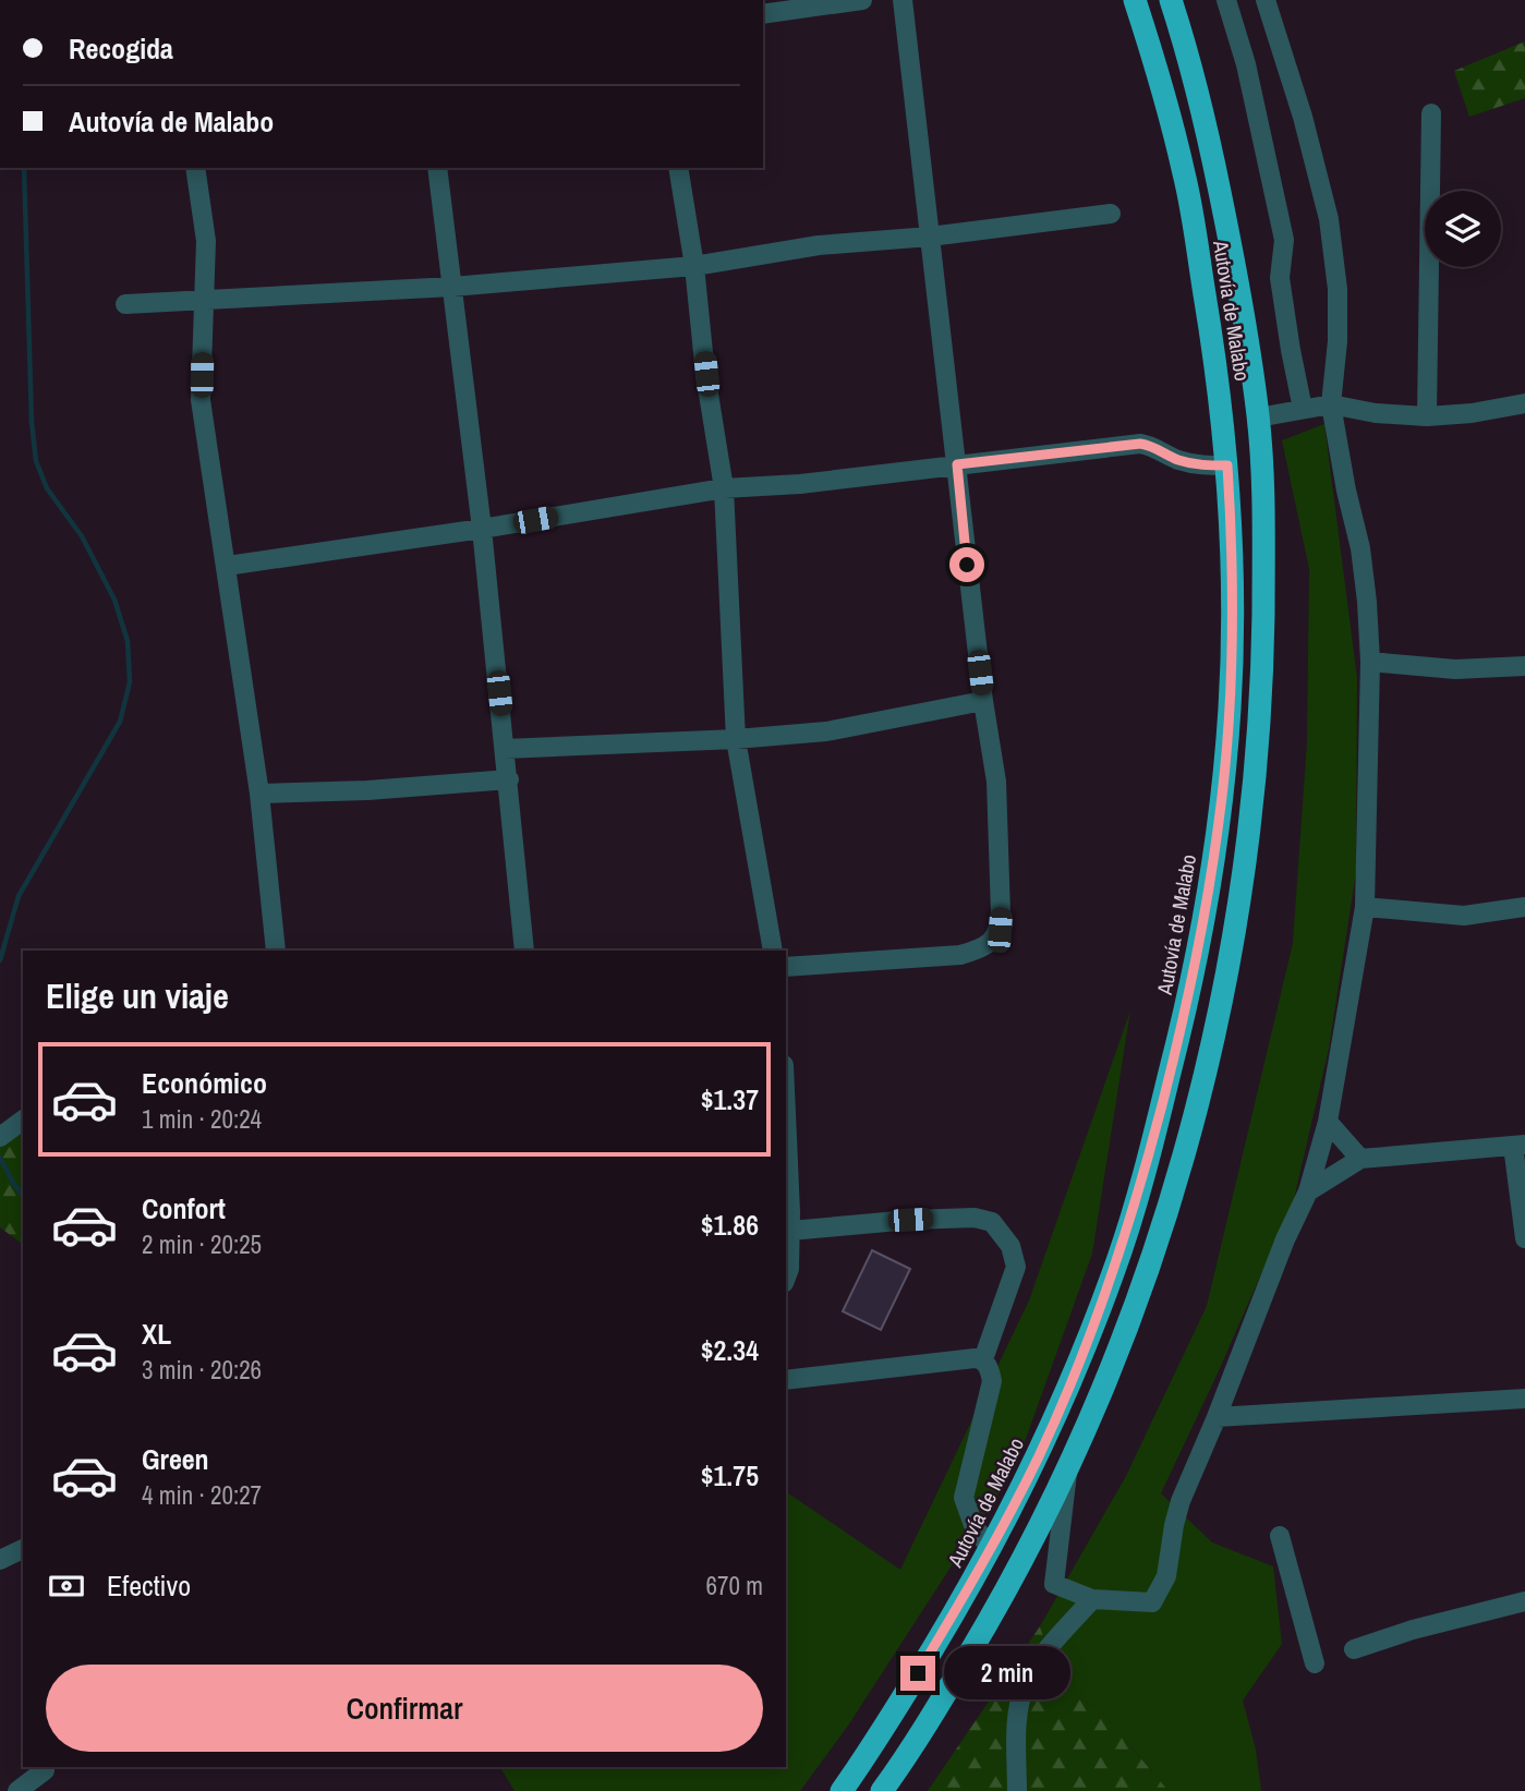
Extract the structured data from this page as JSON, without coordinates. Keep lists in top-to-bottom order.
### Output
{
  "streets": {
    "highway": ["Autovía de Malabo"]
  },
  "page": {
    "banner": ["Recogida", "Autovía de Malabo"],
    "heading": "Elige un viaje",
    "list": [
      {
        "name": "Económico",
        "note": "1 min · 20:24",
        "value": "$1.37"
      },
      {
        "name": "Confort",
        "note": "2 min · 20:25",
        "value": "$1.86"
      },
      {
        "name": "XL",
        "note": "3 min · 20:26",
        "value": "$2.34"
      },
      {
        "name": "Green",
        "note": "4 min · 20:27",
        "value": "$1.75"
      }
    ],
    "pay": ["Efectivo", "670 m"],
    "bubble": "2 min",
    "buttons": "Confirmar"
  }
}
